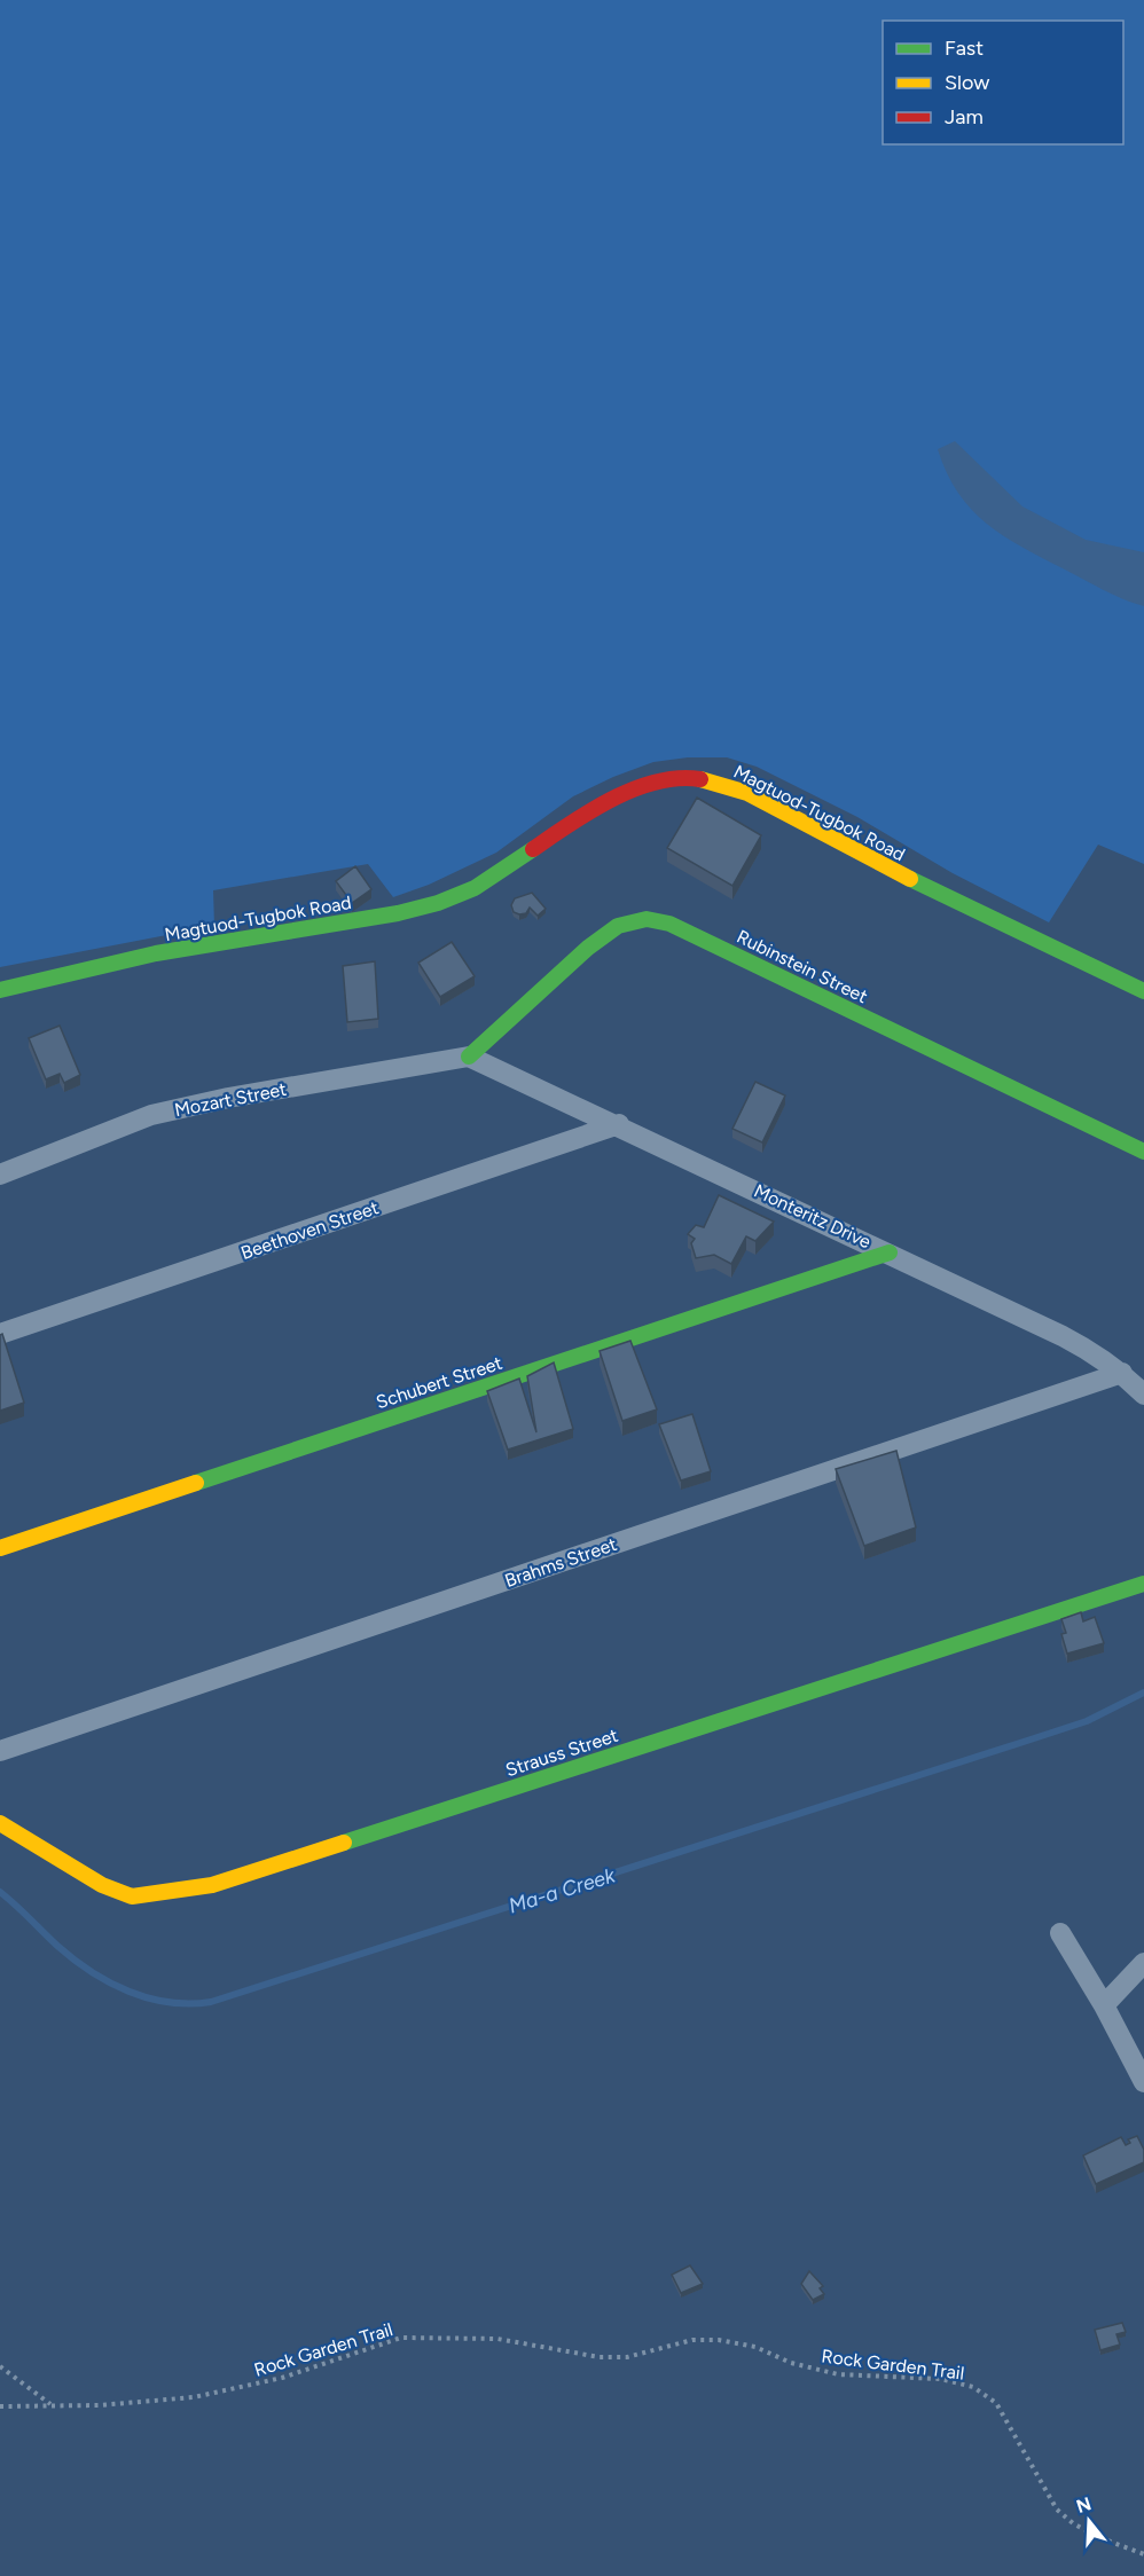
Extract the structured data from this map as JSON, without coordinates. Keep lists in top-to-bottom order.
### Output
{
  "streets": {
    "street": [
      "Magtuod-Tugbok Road",
      "Rubinstein Street",
      "Mozart Street",
      "Monteritz Drive",
      "Beethoven Street",
      "Schubert Street",
      "Brahms Street",
      "Strauss Street"
    ],
    "path": ["Rock Garden Trail"]
  },
  "crossings": [
    ["Rubinstein Street", "Mozart Street"],
    ["Rubinstein Street", "Monteritz Drive"],
    ["Mozart Street", "Monteritz Drive"],
    ["Monteritz Drive", "Beethoven Street"],
    ["Monteritz Drive", "Schubert Street"],
    ["Monteritz Drive", "Brahms Street"]
  ],
  "water": ["Ma-a Creek"],
  "legend": ["Fast", "Slow", "Jam"],
  "north": "top"
}
